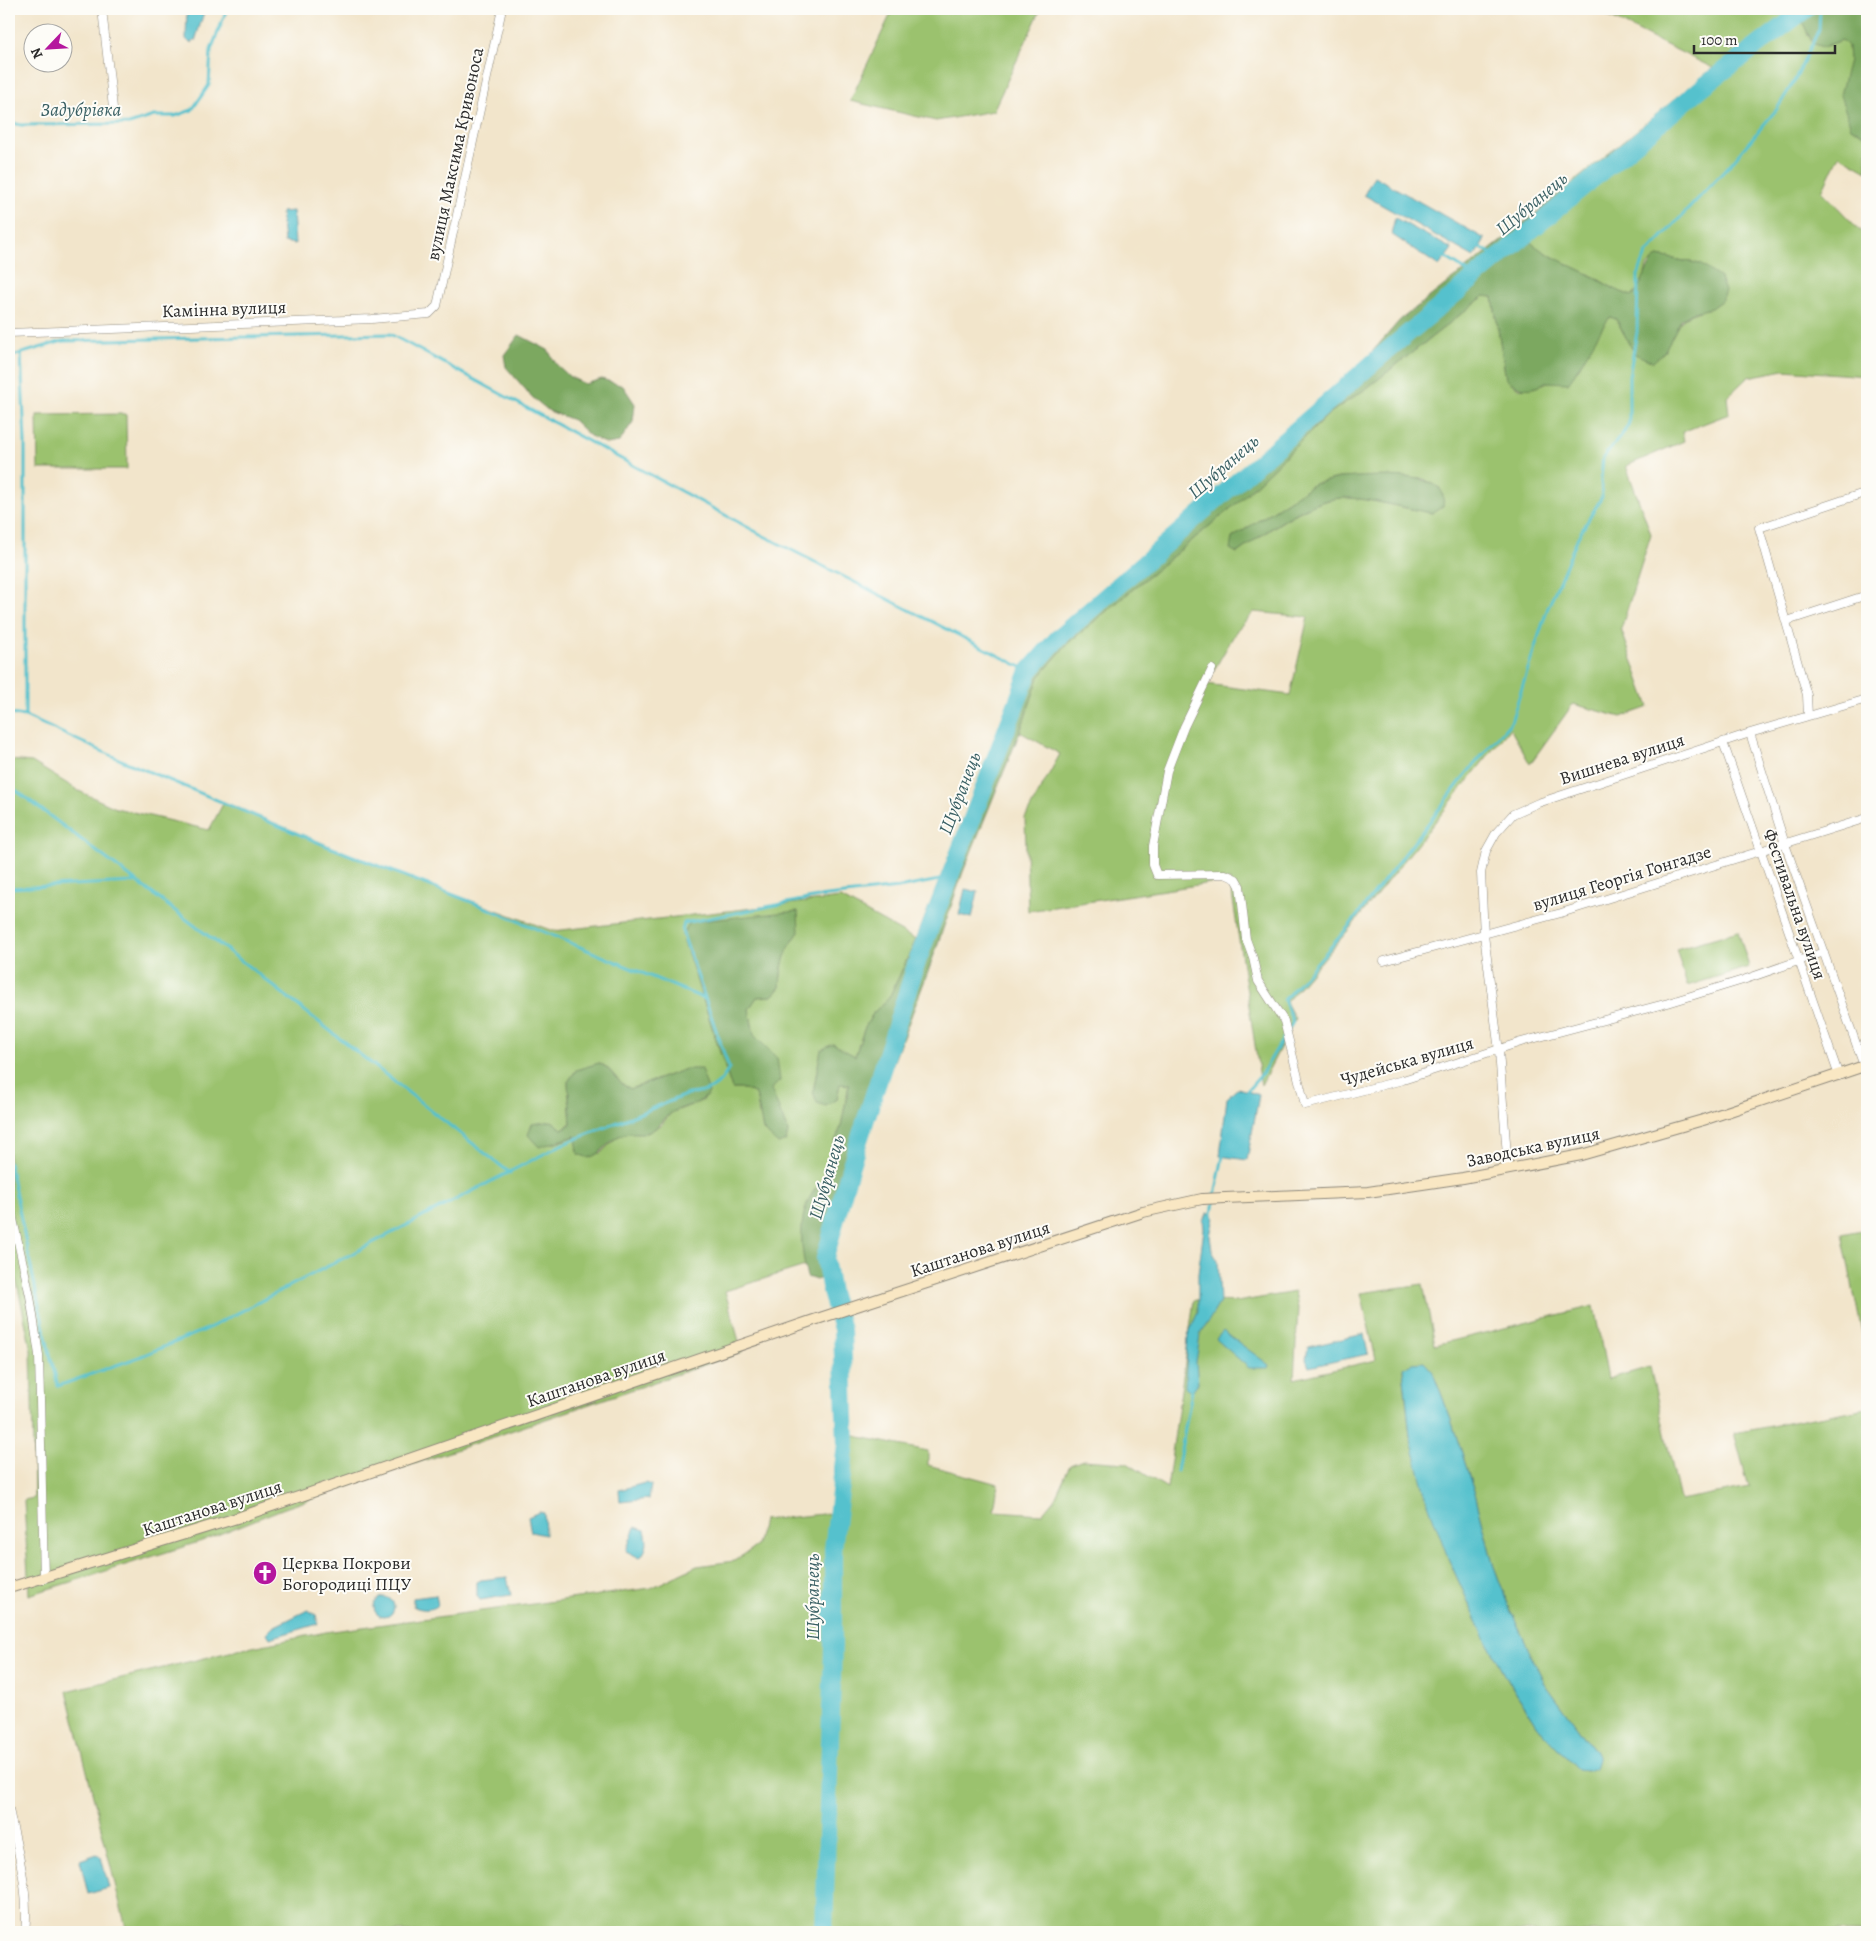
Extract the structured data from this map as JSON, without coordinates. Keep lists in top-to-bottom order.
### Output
{
  "streets": {
    "main road": ["Заводська вулиця", "Каштанова вулиця"],
    "street": [
      "вулиця Максима Кривоноса",
      "Камінна вулиця",
      "Вишнева вулиця",
      "вулиця Георгія Гонгадзе",
      "Фестивальна вулиця",
      "Чудейська вулиця"
    ]
  },
  "crossings": [
    ["вулиця Максима Кривоноса", "Камінна вулиця"],
    ["Вишнева вулиця", "вулиця Георгія Гонгадзе"],
    ["Вишнева вулиця", "Фестивальна вулиця"],
    ["Вишнева вулиця", "Чудейська вулиця"],
    ["Вишнева вулиця", "Заводська вулиця"],
    ["вулиця Георгія Гонгадзе", "Фестивальна вулиця"],
    ["Фестивальна вулиця", "Чудейська вулиця"],
    ["Фестивальна вулиця", "Заводська вулиця"],
    ["Заводська вулиця", "Каштанова вулиця"]
  ],
  "water": ["Задубрівка", "Шубранець"],
  "places": {
    "church": ["Церква Покрови Богородиці ПЦУ"]
  },
  "scale_bar": "100 m",
  "north": "bottom left"
}
